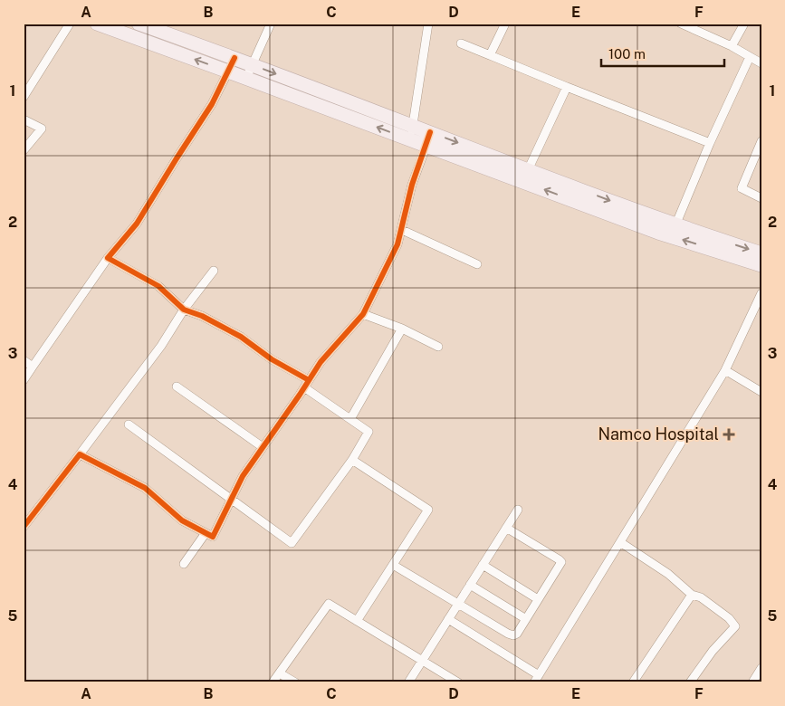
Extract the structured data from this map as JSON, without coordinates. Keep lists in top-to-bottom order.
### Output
{
  "places": {
    "health": ["Namco Hospital"]
  },
  "scale_bar": "100 m",
  "grid": {
    "columns": [
      "A",
      "B",
      "C",
      "D",
      "E",
      "F"
    ],
    "rows": [
      "1",
      "2",
      "3",
      "4",
      "5"
    ]
  }
}
